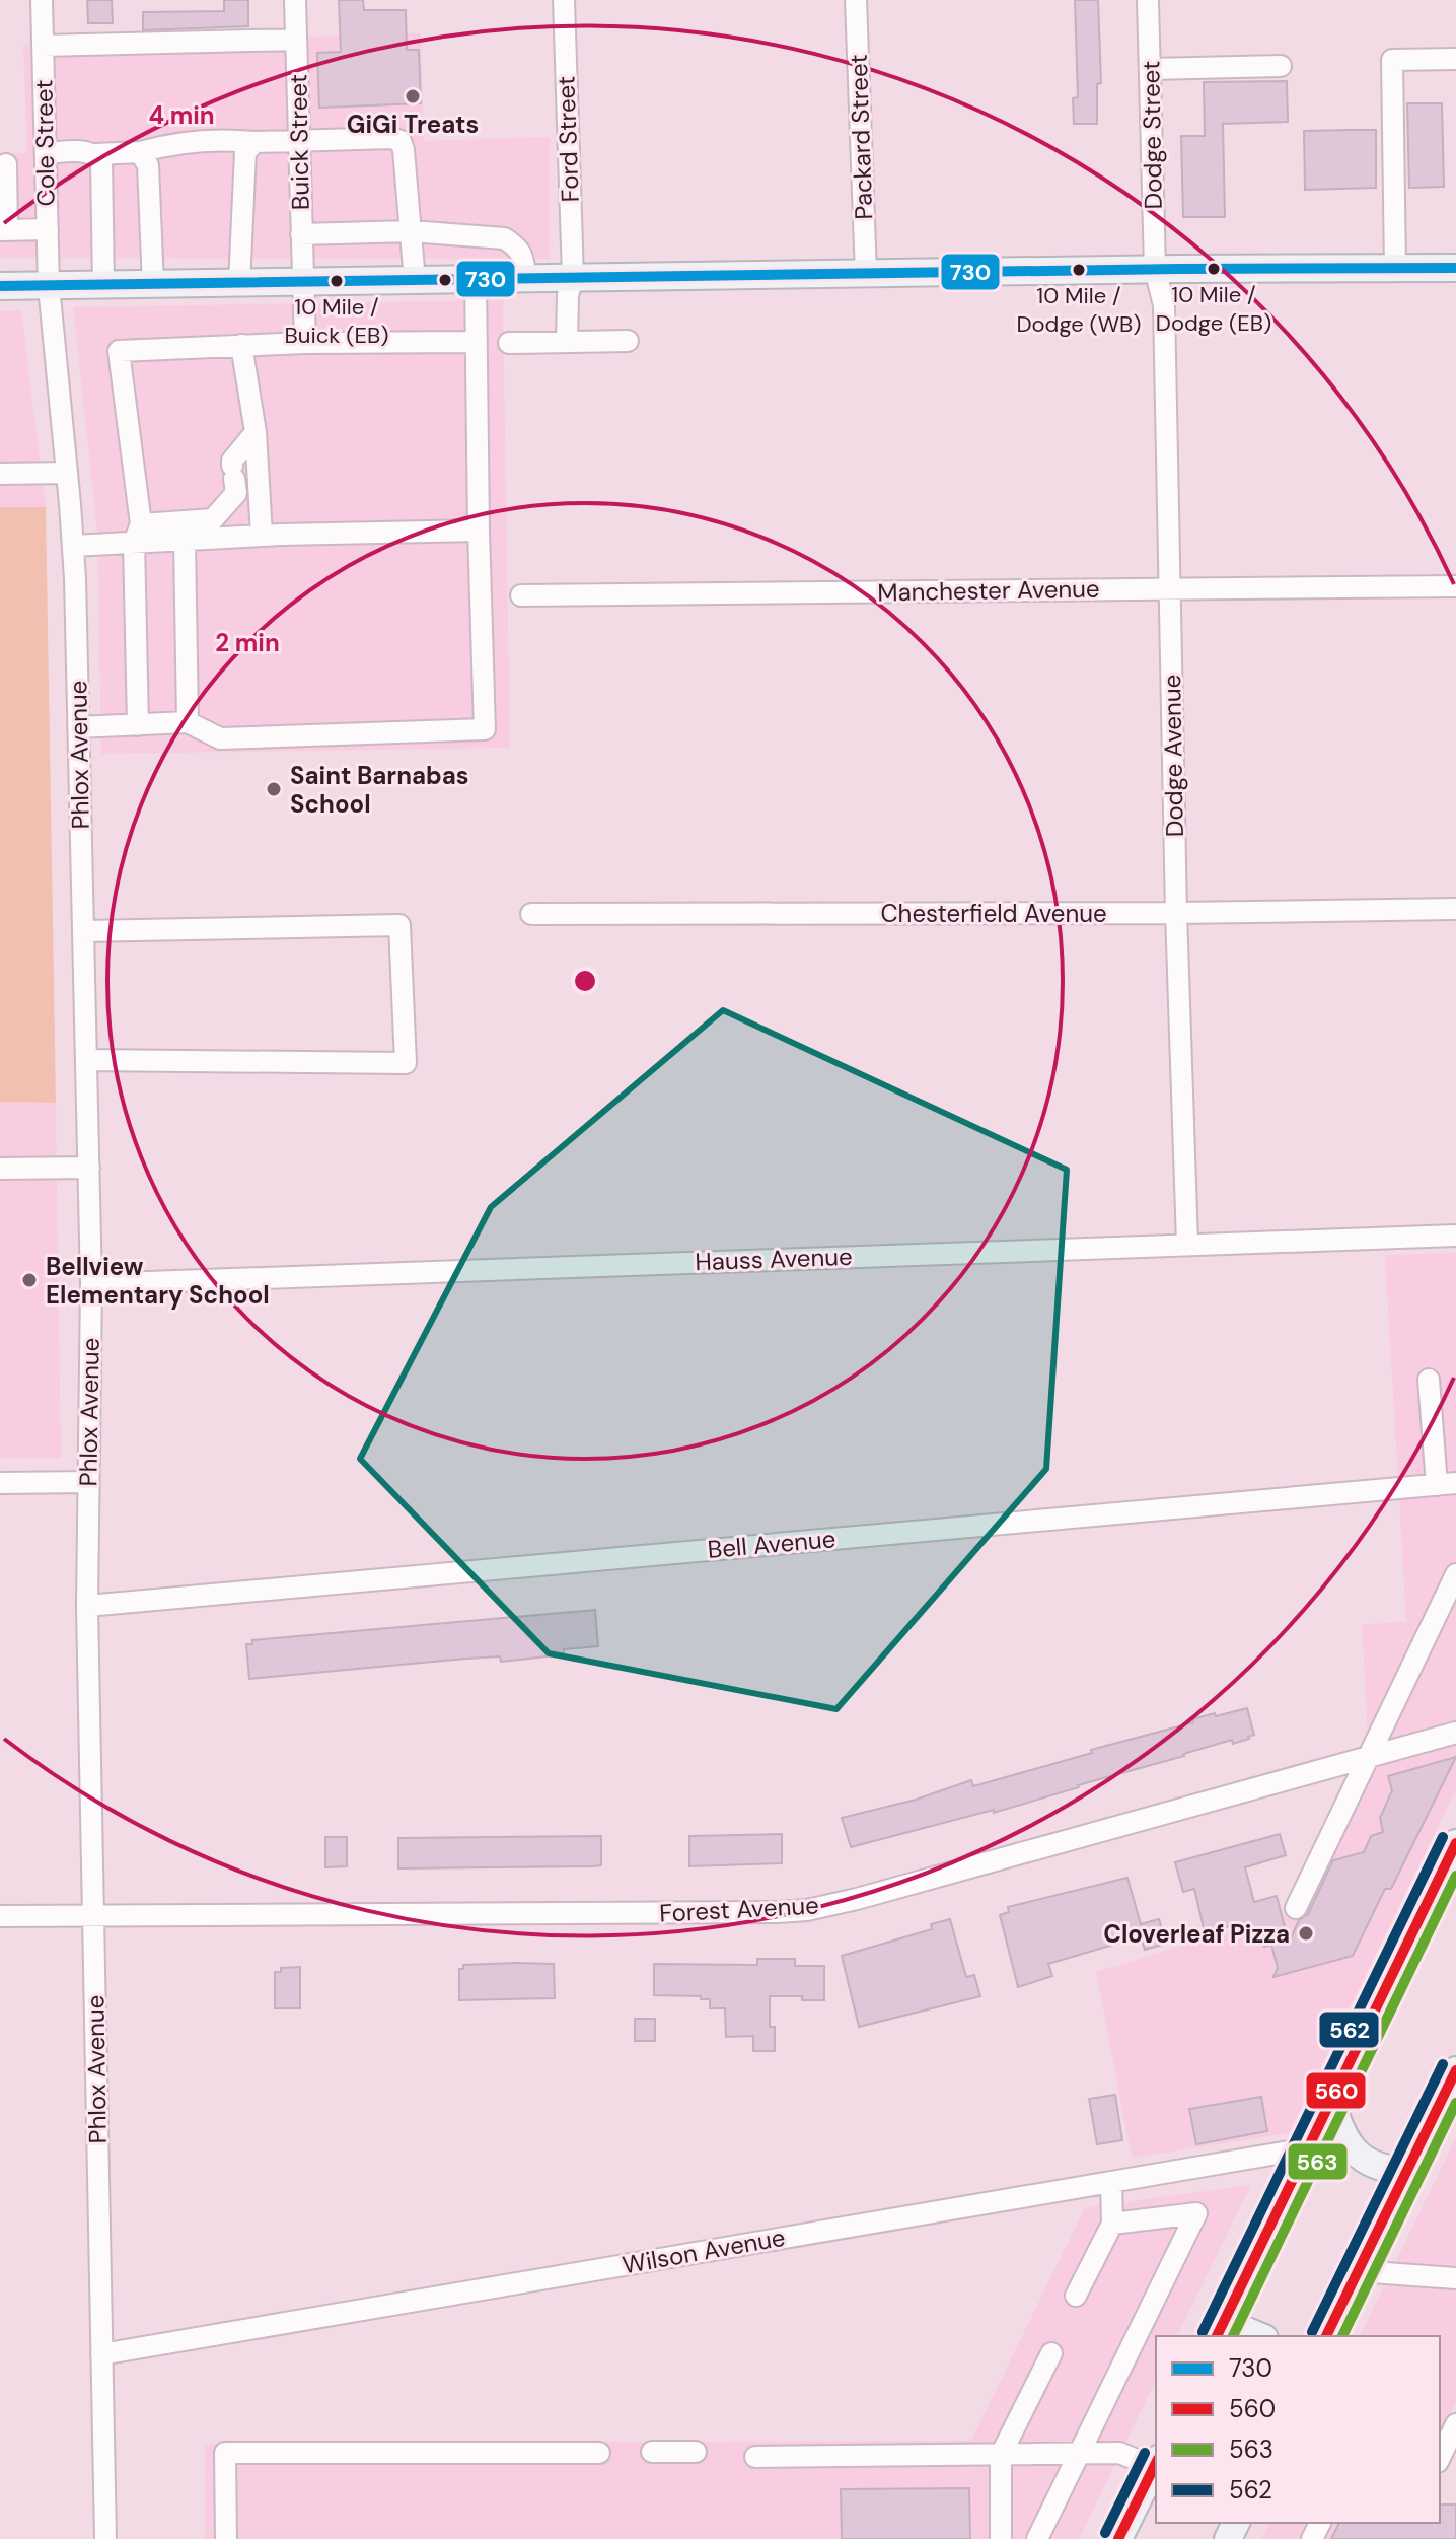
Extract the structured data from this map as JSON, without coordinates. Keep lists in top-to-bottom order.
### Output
{
  "streets": {
    "street": [
      "Dodge Street",
      "Packard Street",
      "Ford Street",
      "Buick Street",
      "Cole Street",
      "Manchester Avenue",
      "Phlox Avenue",
      "Dodge Avenue",
      "Chesterfield Avenue",
      "Hauss Avenue",
      "Bell Avenue",
      "Forest Avenue",
      "Wilson Avenue"
    ]
  },
  "crossings": [
    ["Dodge Street", "Dodge Avenue"],
    ["Cole Street", "Phlox Avenue"],
    ["Manchester Avenue", "Dodge Avenue"],
    ["Phlox Avenue", "Hauss Avenue"],
    ["Phlox Avenue", "Bell Avenue"],
    ["Phlox Avenue", "Forest Avenue"],
    ["Phlox Avenue", "Wilson Avenue"],
    ["Dodge Avenue", "Chesterfield Avenue"],
    ["Dodge Avenue", "Hauss Avenue"]
  ],
  "places": [
    "GiGi Treats",
    "10 Mile / Dodge (EB)",
    "10 Mile / Dodge (WB)",
    "10 Mile / Buick (EB)",
    "Saint Barnabas School",
    "Bellview Elementary School",
    "Cloverleaf Pizza"
  ],
  "lines": [
    "transit line 730",
    "transit line 562",
    "transit line 560",
    "transit line 563"
  ],
  "legend": [
    "730",
    "560",
    "563",
    "562"
  ],
  "rings": ["4 min", "2 min"]
}
